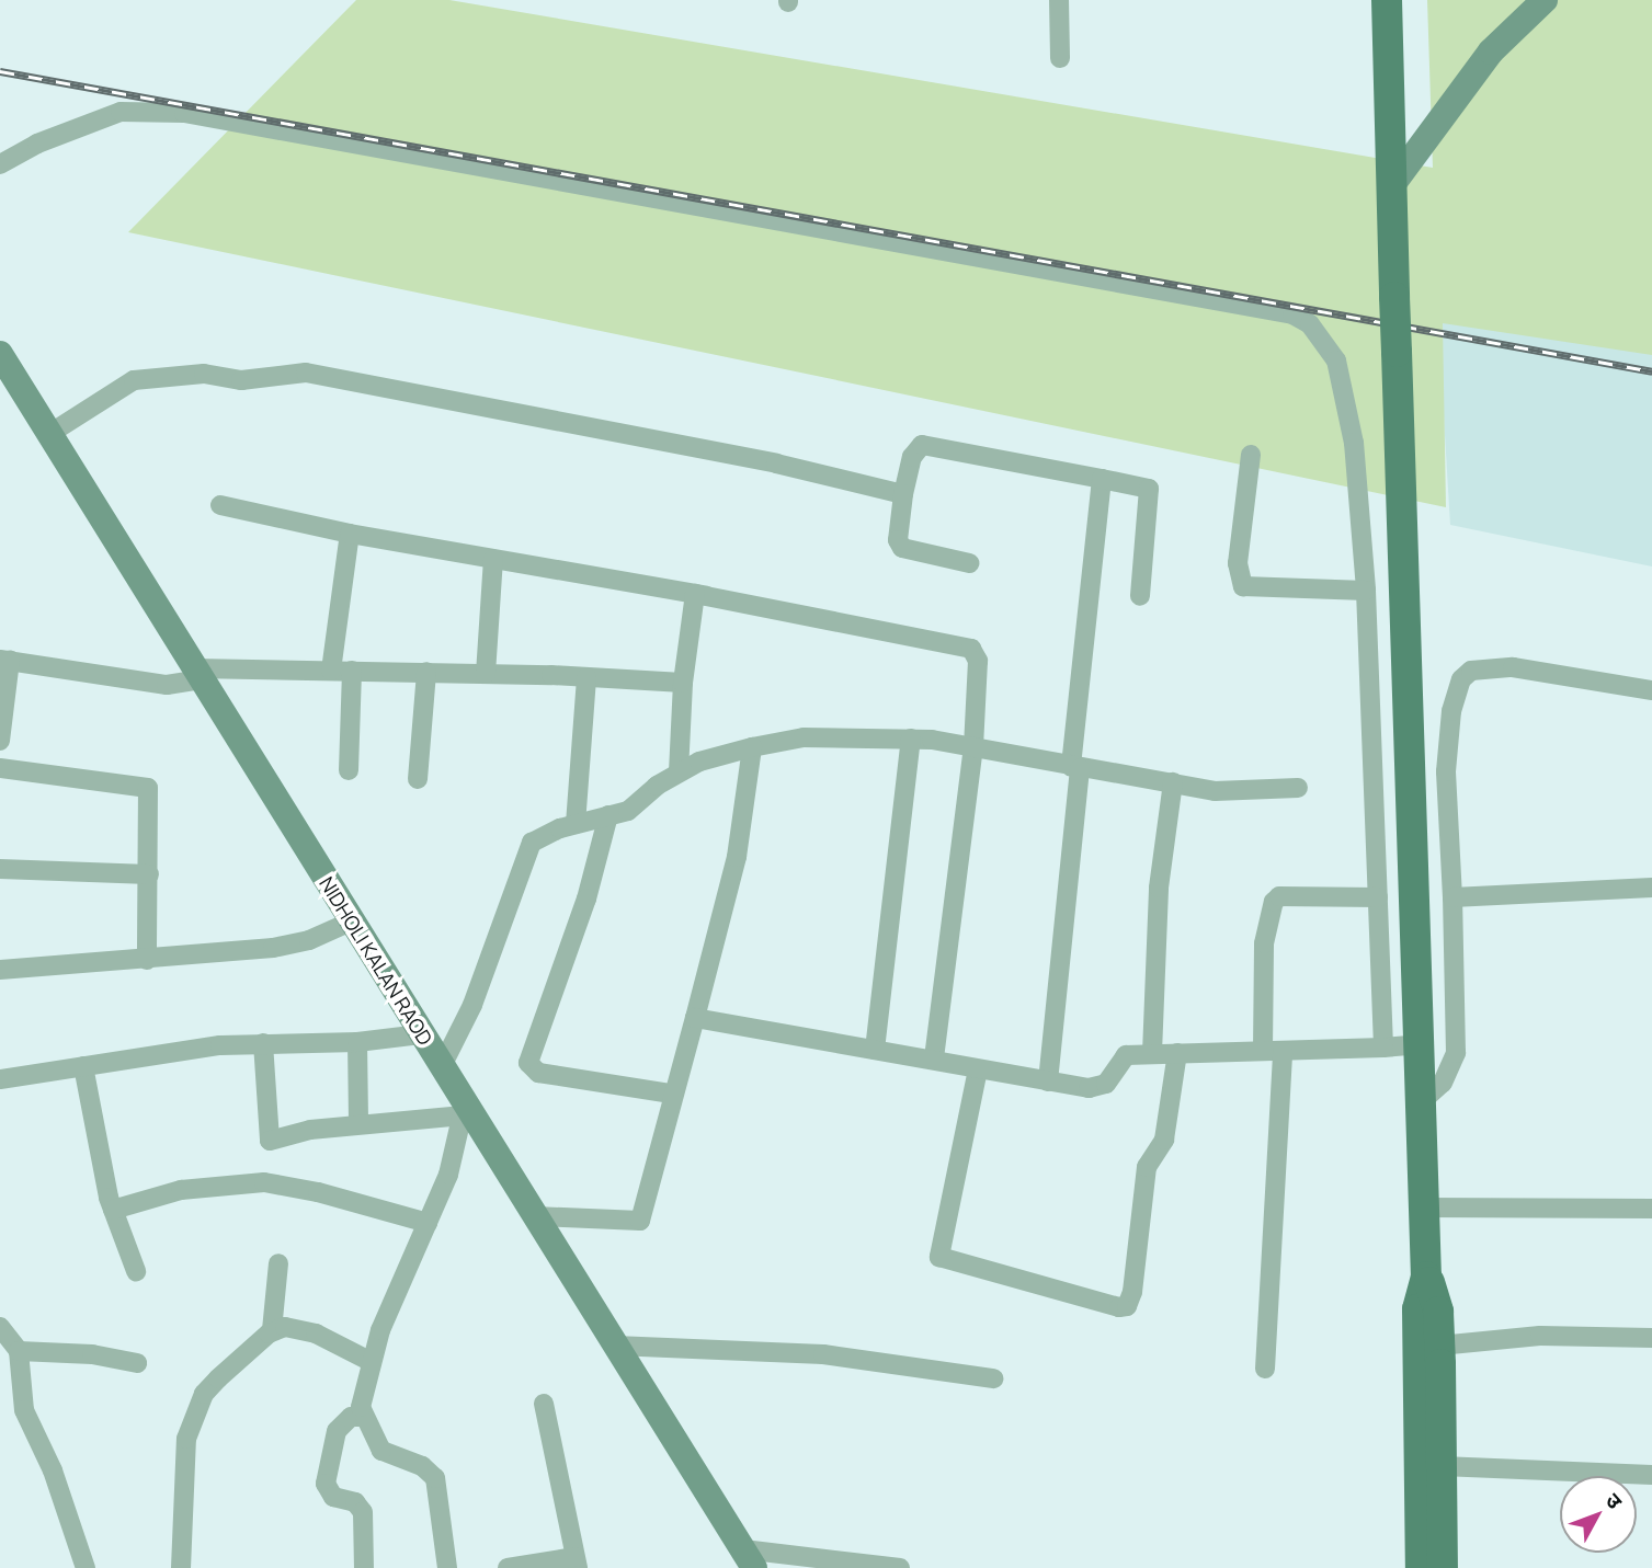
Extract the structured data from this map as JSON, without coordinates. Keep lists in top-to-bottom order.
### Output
{
  "streets": {
    "street": ["NIDHOLI KALAN RAOD"]
  },
  "north": "top right"
}
